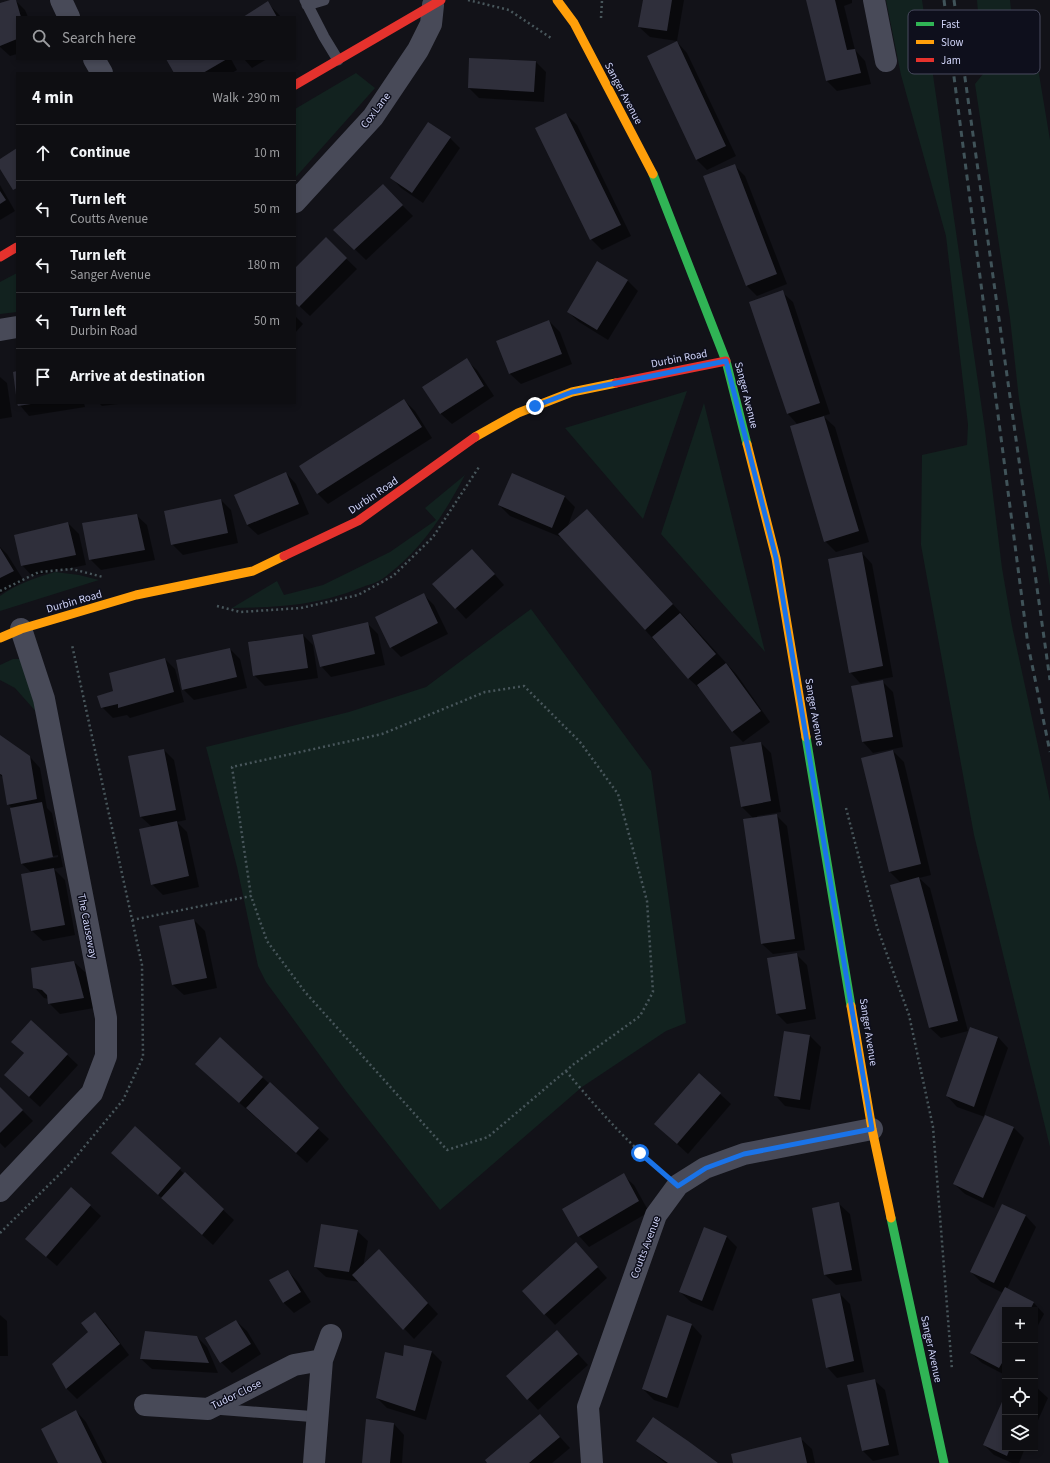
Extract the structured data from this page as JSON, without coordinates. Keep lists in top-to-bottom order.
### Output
{
  "streets": {
    "street": [
      "Sanger Avenue",
      "Cox Lane",
      "Durbin Road",
      "The Causeway",
      "Coutts Avenue",
      "Tudor Close"
    ]
  },
  "crossings": [
    ["Sanger Avenue", "Durbin Road"],
    ["Sanger Avenue", "Coutts Avenue"],
    ["Durbin Road", "The Causeway"]
  ],
  "legend": ["Fast", "Slow", "Jam"],
  "page": {
    "search": "Search here",
    "heading": ["4 min", "Walk · 290 m"],
    "list": [
      ["Continue", "10 m"],
      ["Turn left", "Coutts Avenue", "50 m"],
      ["Turn left", "Sanger Avenue", "180 m"],
      ["Turn left", "Durbin Road", "50 m"],
      "Arrive at destination"
    ],
    "map_buttons": ["+", "−"]
  }
}
